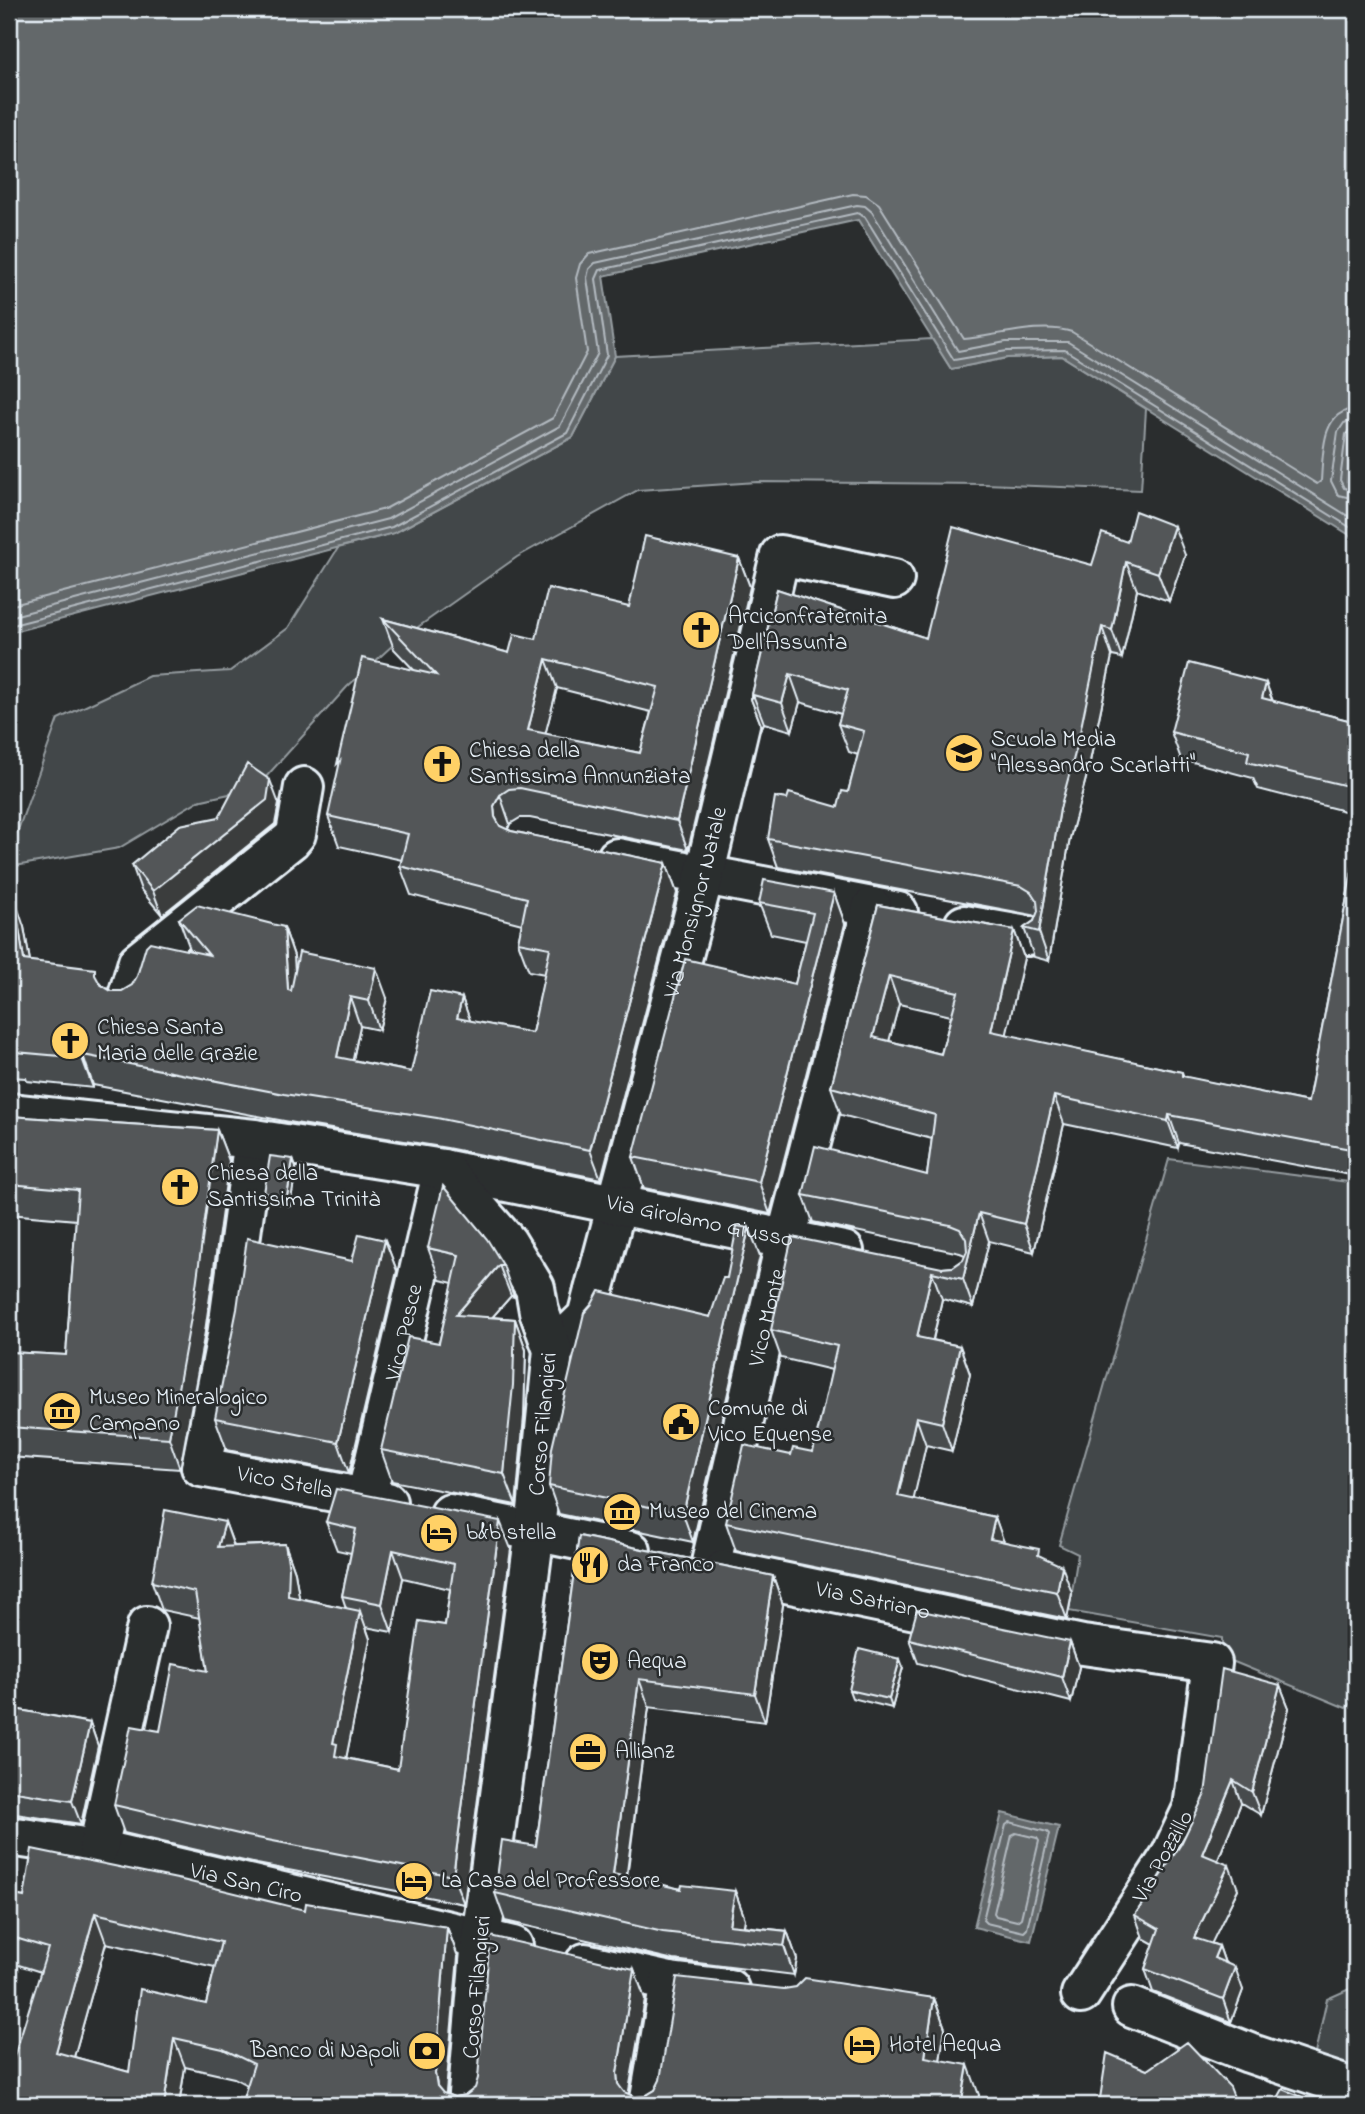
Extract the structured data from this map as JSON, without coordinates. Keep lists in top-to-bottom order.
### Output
{
  "streets": {
    "street": [
      "Via Monsignor Natale",
      "Via Girolamo Giusso",
      "Vico Monte",
      "Vico Pesce",
      "Corso Filangieri",
      "Vico Stella",
      "Via Satriano",
      "Via Pozzillo",
      "Via San Ciro"
    ]
  },
  "crossings": [
    ["Via Monsignor Natale", "Via Girolamo Giusso"],
    ["Via Monsignor Natale", "Corso Filangieri"],
    ["Via Girolamo Giusso", "Vico Monte"],
    ["Via Girolamo Giusso", "Vico Pesce"],
    ["Via Girolamo Giusso", "Corso Filangieri"],
    ["Vico Monte", "Via Satriano"],
    ["Vico Pesce", "Corso Filangieri"],
    ["Vico Pesce", "Vico Stella"],
    ["Corso Filangieri", "Vico Stella"],
    ["Corso Filangieri", "Via Satriano"],
    ["Corso Filangieri", "Via San Ciro"],
    ["Vico Stella", "Via Satriano"],
    ["Via Satriano", "Via Pozzillo"]
  ],
  "places": {
    "church": [
      "Arciconfraternita Dell'Assunta",
      "Chiesa della Santissima Annunziata",
      "Chiesa Santa Maria delle Grazie",
      "Chiesa della Santissima Trinità"
    ],
    "school or university": ["Scuola Media \"Alessandro Scarlatti\""],
    "museum": ["Museo Mineralogico Campano", "Museo del Cinema"],
    "public building": ["Comune di Vico Equense"],
    "hotel": ["b&b stella", "La Casa del Professore", "Hotel Aequa"],
    "restaurant": ["da Franco"],
    "theatre": ["Aequa"],
    "office": ["Allianz"],
    "bank": ["Banco di Napoli"]
  }
}
